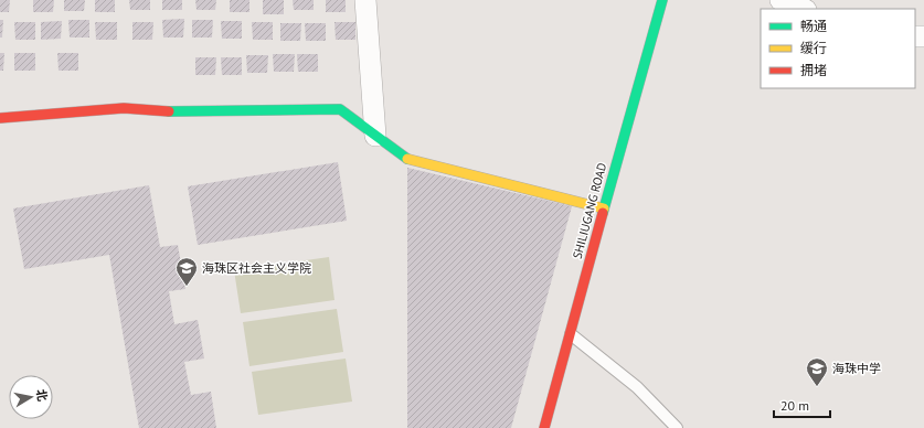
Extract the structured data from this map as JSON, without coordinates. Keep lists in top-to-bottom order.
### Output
{
  "streets": {
    "street": ["SHILIUGANG ROAD"]
  },
  "places": {
    "school or university": ["海珠区社会主义学院", "海珠中学"]
  },
  "legend": ["畅通", "缓行", "拥堵"],
  "scale_bar": "20 m",
  "north": "right"
}
